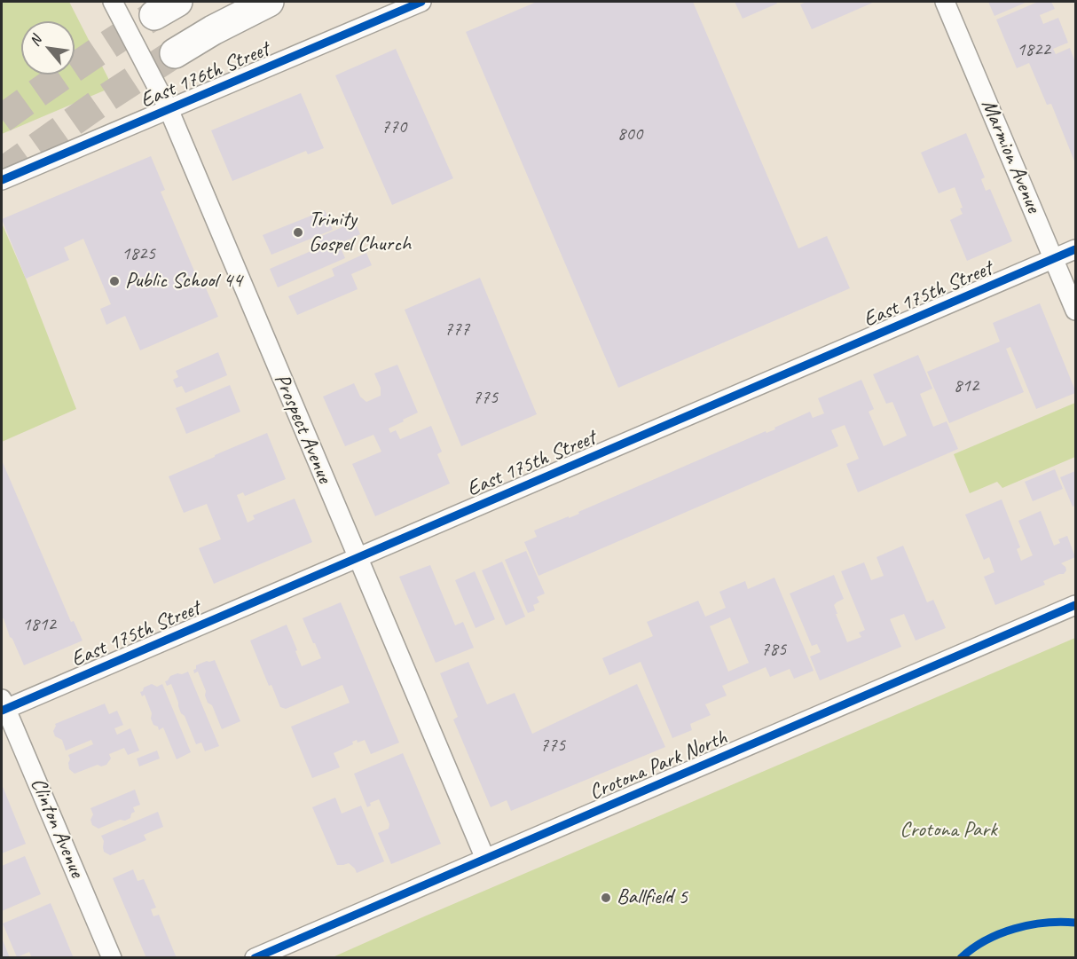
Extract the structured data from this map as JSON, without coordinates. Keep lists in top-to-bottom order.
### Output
{
  "streets": {
    "street": [
      "East 176th Street",
      "Marmion Avenue",
      "East 175th Street",
      "Prospect Avenue",
      "Crotona Park North",
      "Clinton Avenue"
    ]
  },
  "crossings": [
    ["East 176th Street", "Prospect Avenue"],
    ["Marmion Avenue", "East 175th Street"],
    ["East 175th Street", "Prospect Avenue"],
    ["East 175th Street", "Clinton Avenue"],
    ["Prospect Avenue", "Crotona Park North"]
  ],
  "parks": ["Crotona Park"],
  "places": ["Trinity Gospel Church", "Public School 44", "Ballfield 5"],
  "house_numbers": [
    "1822",
    "770",
    "800",
    "1825",
    "777",
    "812",
    "775",
    "1812",
    "785",
    "775"
  ],
  "north": "top left"
}
